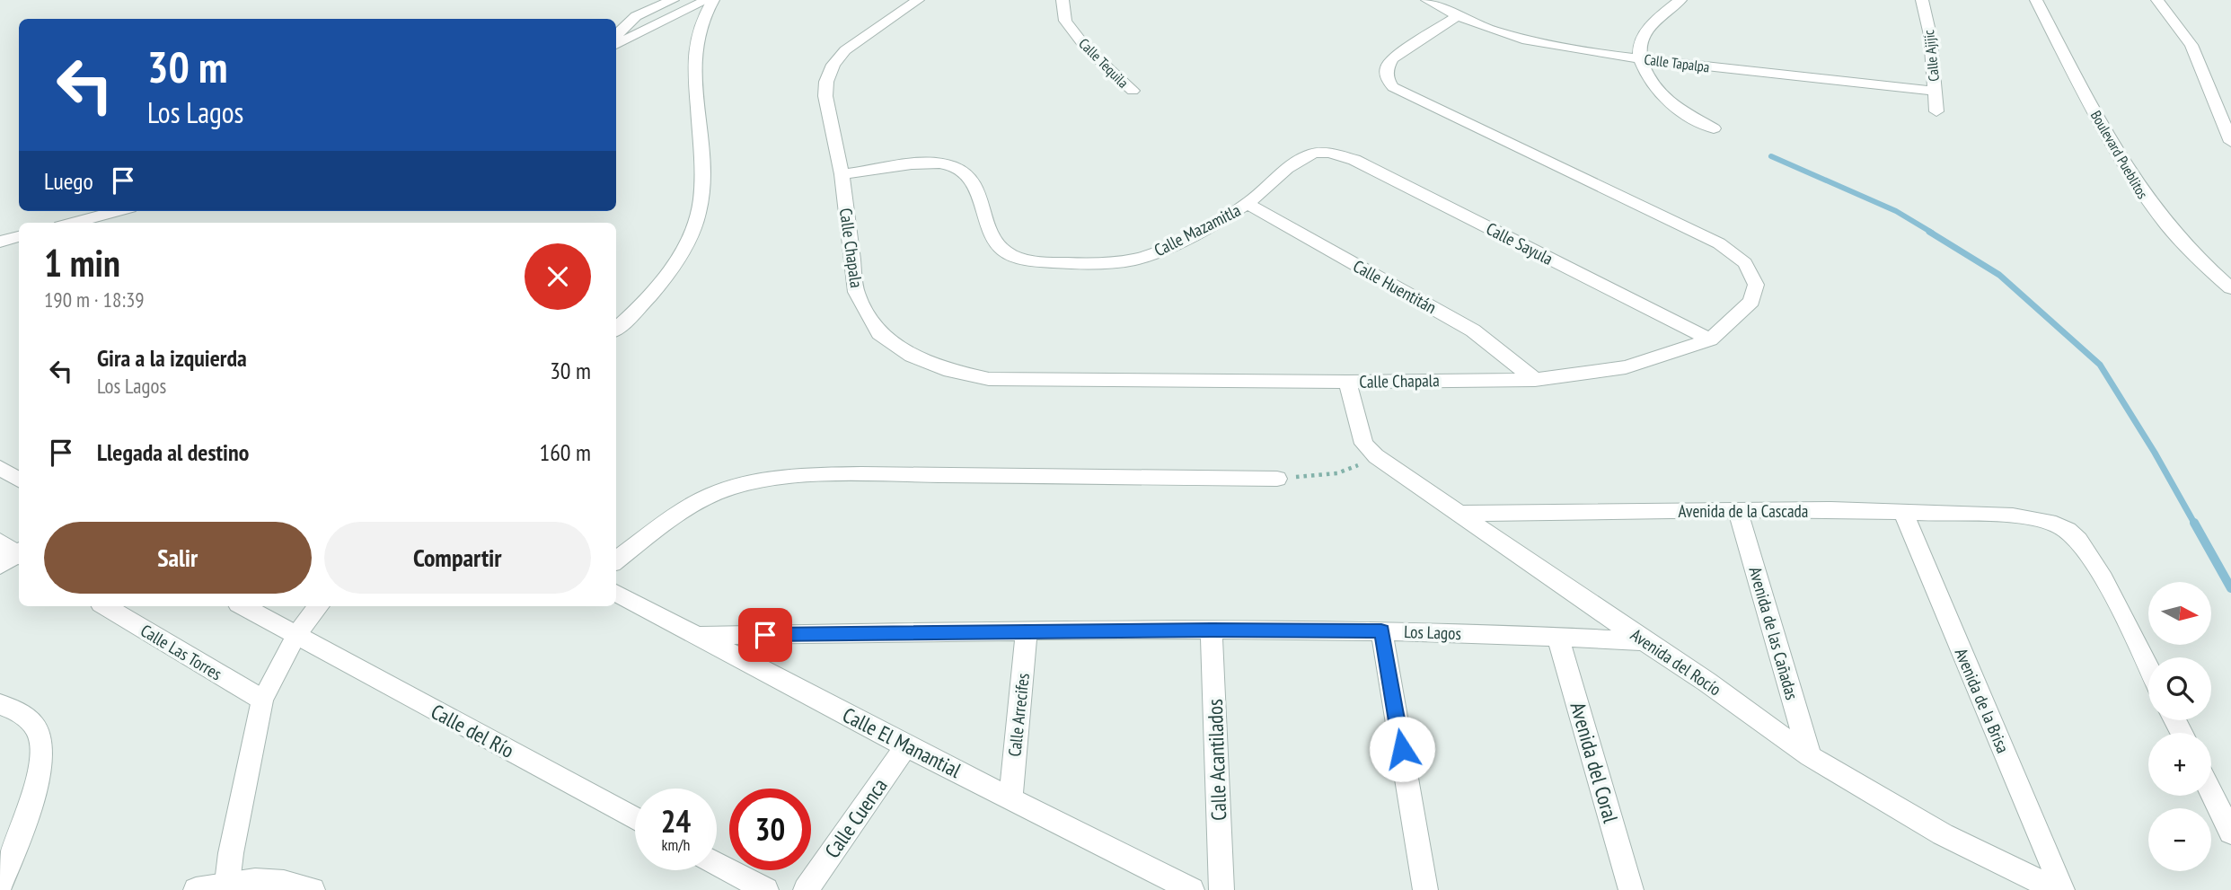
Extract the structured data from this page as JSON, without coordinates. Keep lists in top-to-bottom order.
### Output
{
  "streets": {
    "street": [
      "Calle Ajijic",
      "Calle Tequila",
      "Calle Tapalpa",
      "Boulevard Pueblitos",
      "Calle Mazamitla",
      "Calle Sayula",
      "Calle Chapala",
      "Calle Huentitán",
      "Avenida de la Cascada",
      "Los Lagos",
      "Avenida de las Cañadas",
      "Calle Las Torres",
      "Avenida del Rocío",
      "Avenida de la Brisa",
      "Calle Arrecifes",
      "Calle del Río",
      "Calle El Manantial",
      "Calle Acantilados",
      "Avenida del Coral",
      "Calle Cuenca"
    ]
  },
  "crossings": [
    ["Calle Ajijic", "Calle Tapalpa"],
    ["Calle Tapalpa", "Calle Chapala"],
    ["Calle Mazamitla", "Calle Sayula"],
    ["Calle Mazamitla", "Calle Chapala"],
    ["Calle Mazamitla", "Calle Huentitán"],
    ["Calle Sayula", "Calle Chapala"],
    ["Calle Chapala", "Calle Huentitán"],
    ["Calle Chapala", "Avenida del Rocío"],
    ["Avenida de la Cascada", "Avenida de las Cañadas"],
    ["Avenida de la Cascada", "Avenida del Rocío"],
    ["Avenida de la Cascada", "Avenida de la Brisa"],
    ["Los Lagos", "Avenida del Rocío"],
    ["Los Lagos", "Calle Arrecifes"],
    ["Los Lagos", "Calle El Manantial"],
    ["Los Lagos", "Calle Acantilados"],
    ["Los Lagos", "Avenida del Coral"],
    ["Avenida de las Cañadas", "Avenida del Rocío"],
    ["Avenida del Rocío", "Avenida de la Brisa"],
    ["Calle Arrecifes", "Calle El Manantial"],
    ["Calle El Manantial", "Calle Cuenca"]
  ],
  "north": "right",
  "page": {
    "turn": ["30 m", "Los Lagos"],
    "then": "Luego",
    "heading": ["1 min", "190 m · 18:39"],
    "list": [
      {
        "name": "Gira a la izquierda",
        "note": "Los Lagos",
        "value": "30 m"
      },
      {
        "name": "Llegada al destino",
        "value": "160 m"
      }
    ],
    "buttons": ["Salir", "Compartir"],
    "map_buttons": ["+", "−"],
    "speed": "24 km/h",
    "limit": "30"
  }
}
